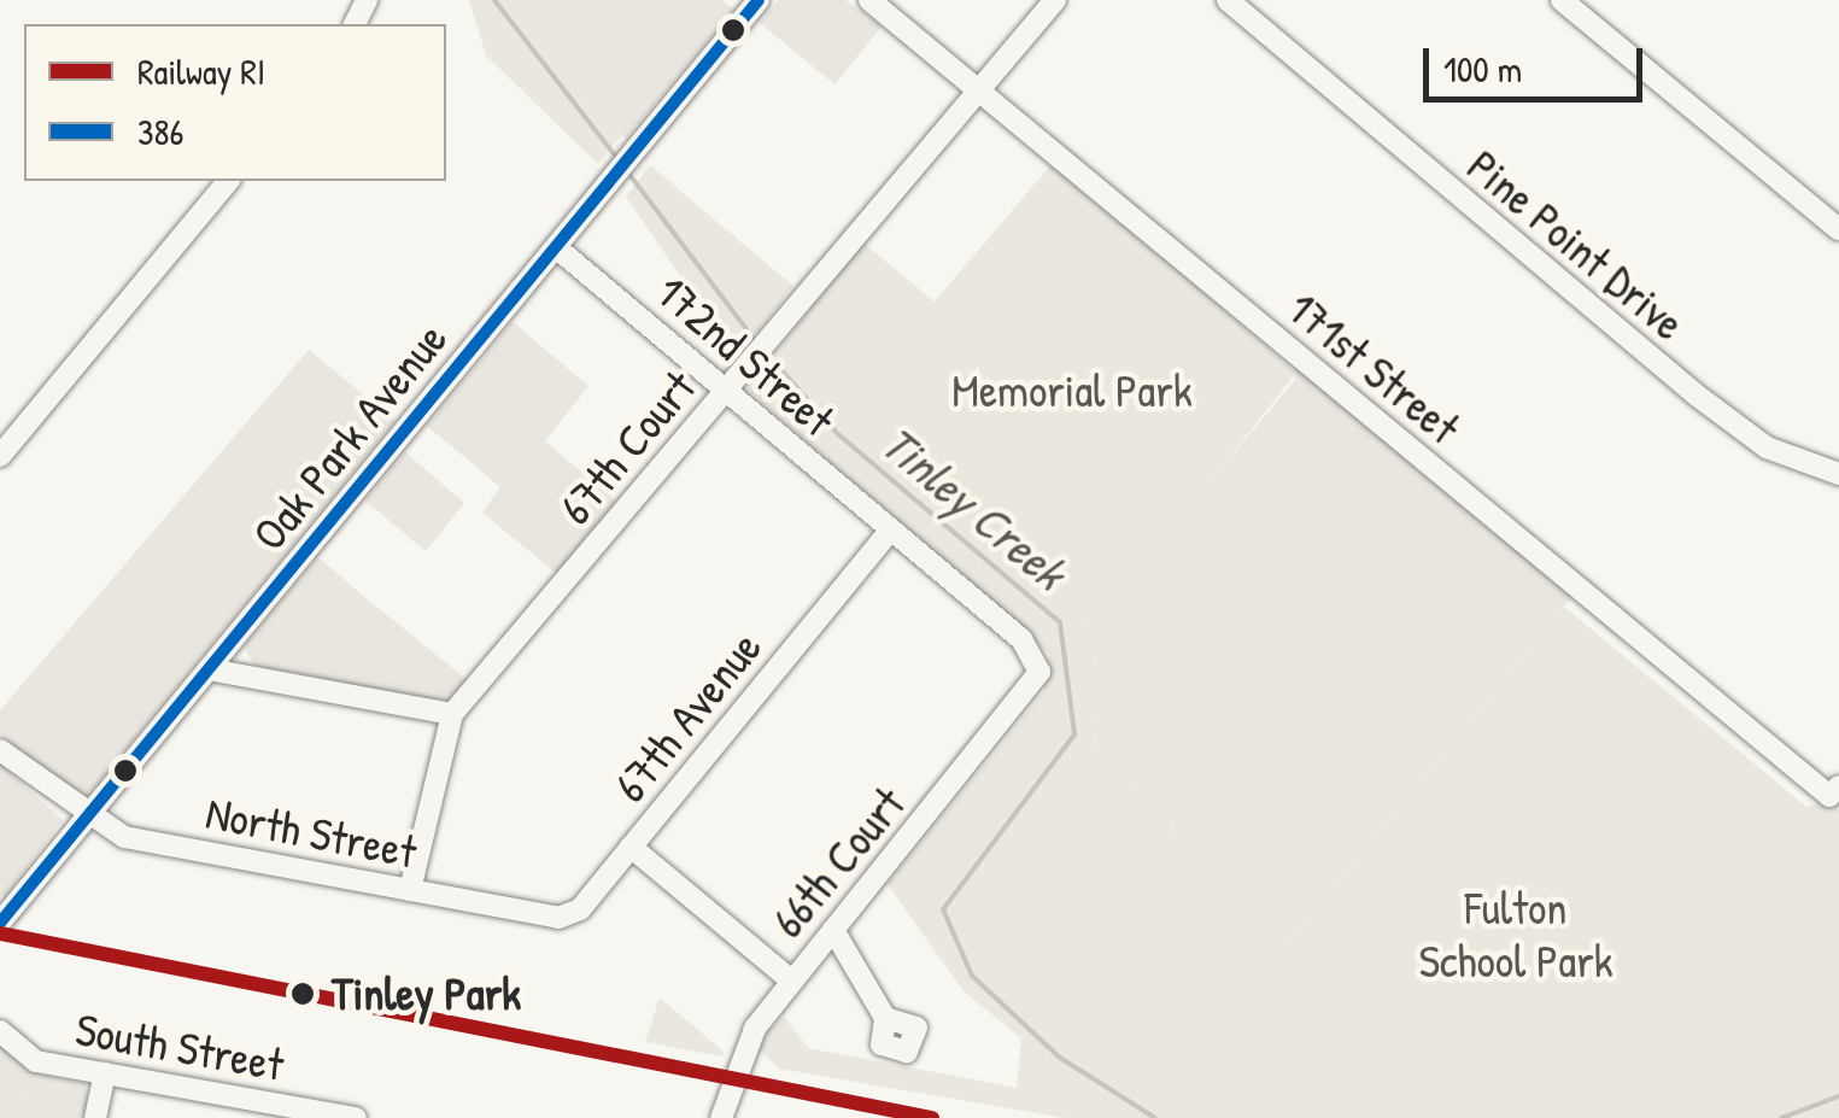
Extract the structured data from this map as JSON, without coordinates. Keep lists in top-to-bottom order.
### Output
{
  "streets": {
    "street": [
      "Pine Point Drive",
      "172nd Street",
      "171st Street",
      "Oak Park Avenue",
      "67th Court",
      "67th Avenue",
      "North Street",
      "66th Court",
      "South Street"
    ]
  },
  "crossings": [
    ["172nd Street", "Oak Park Avenue"],
    ["172nd Street", "67th Court"],
    ["172nd Street", "67th Avenue"],
    ["172nd Street", "66th Court"],
    ["171st Street", "67th Court"],
    ["Oak Park Avenue", "North Street"],
    ["67th Court", "North Street"],
    ["67th Avenue", "North Street"]
  ],
  "water": ["Tinley Creek"],
  "parks": ["Memorial Park", "Fulton School Park"],
  "places": ["Tinley Park"],
  "lines": ["transit line 386", "rail line RI"],
  "legend": ["Railway RI", "386"],
  "scale_bar": "100 m"
}
